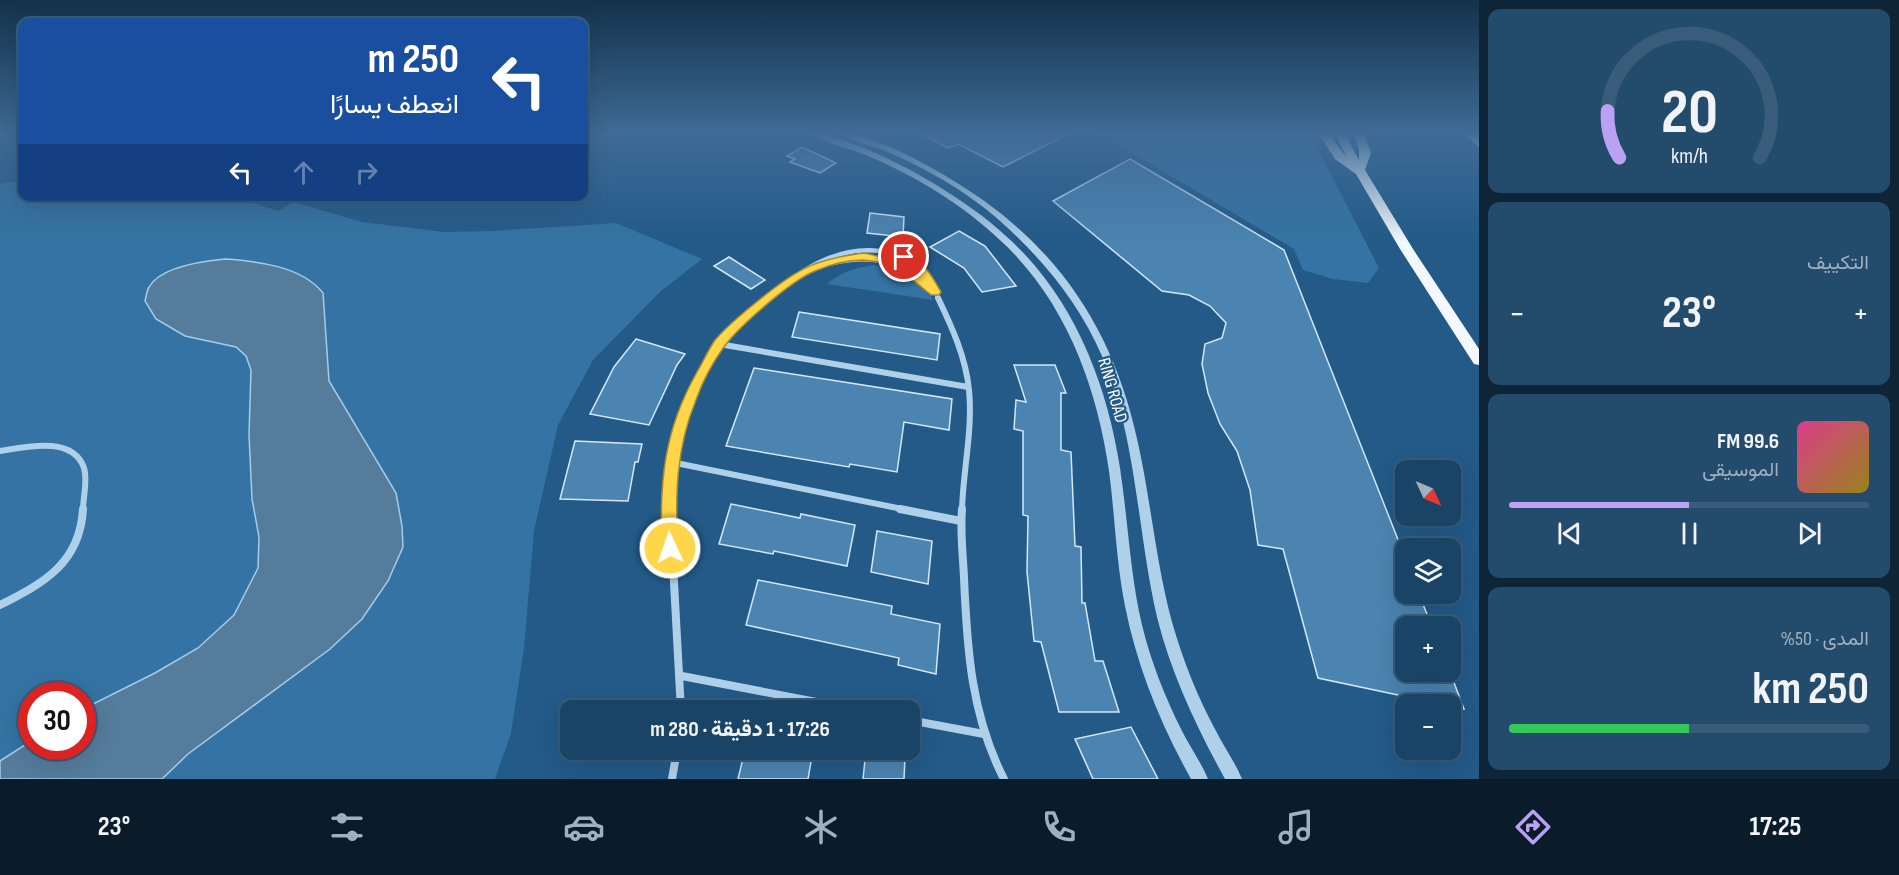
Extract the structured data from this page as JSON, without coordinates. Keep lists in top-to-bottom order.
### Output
{
  "streets": {
    "street": ["RING ROAD"]
  },
  "north": "bottom right",
  "page": {
    "turn": ["250 m", "انعطف يسارًا"],
    "tile": [
      "التكييف",
      ["المدى · 50%", "250 km"]
    ],
    "heat": ["−", "23°", "+"],
    "song": ["99.6 FM", "الموسيقى"],
    "map_buttons": ["+", "−"],
    "limit": "30",
    "trip": "17:26 · 1 دقيقة · 280 m",
    "tabs": ["17:25", "23°"],
    "gauge": ["20", "km/h"]
  }
}
